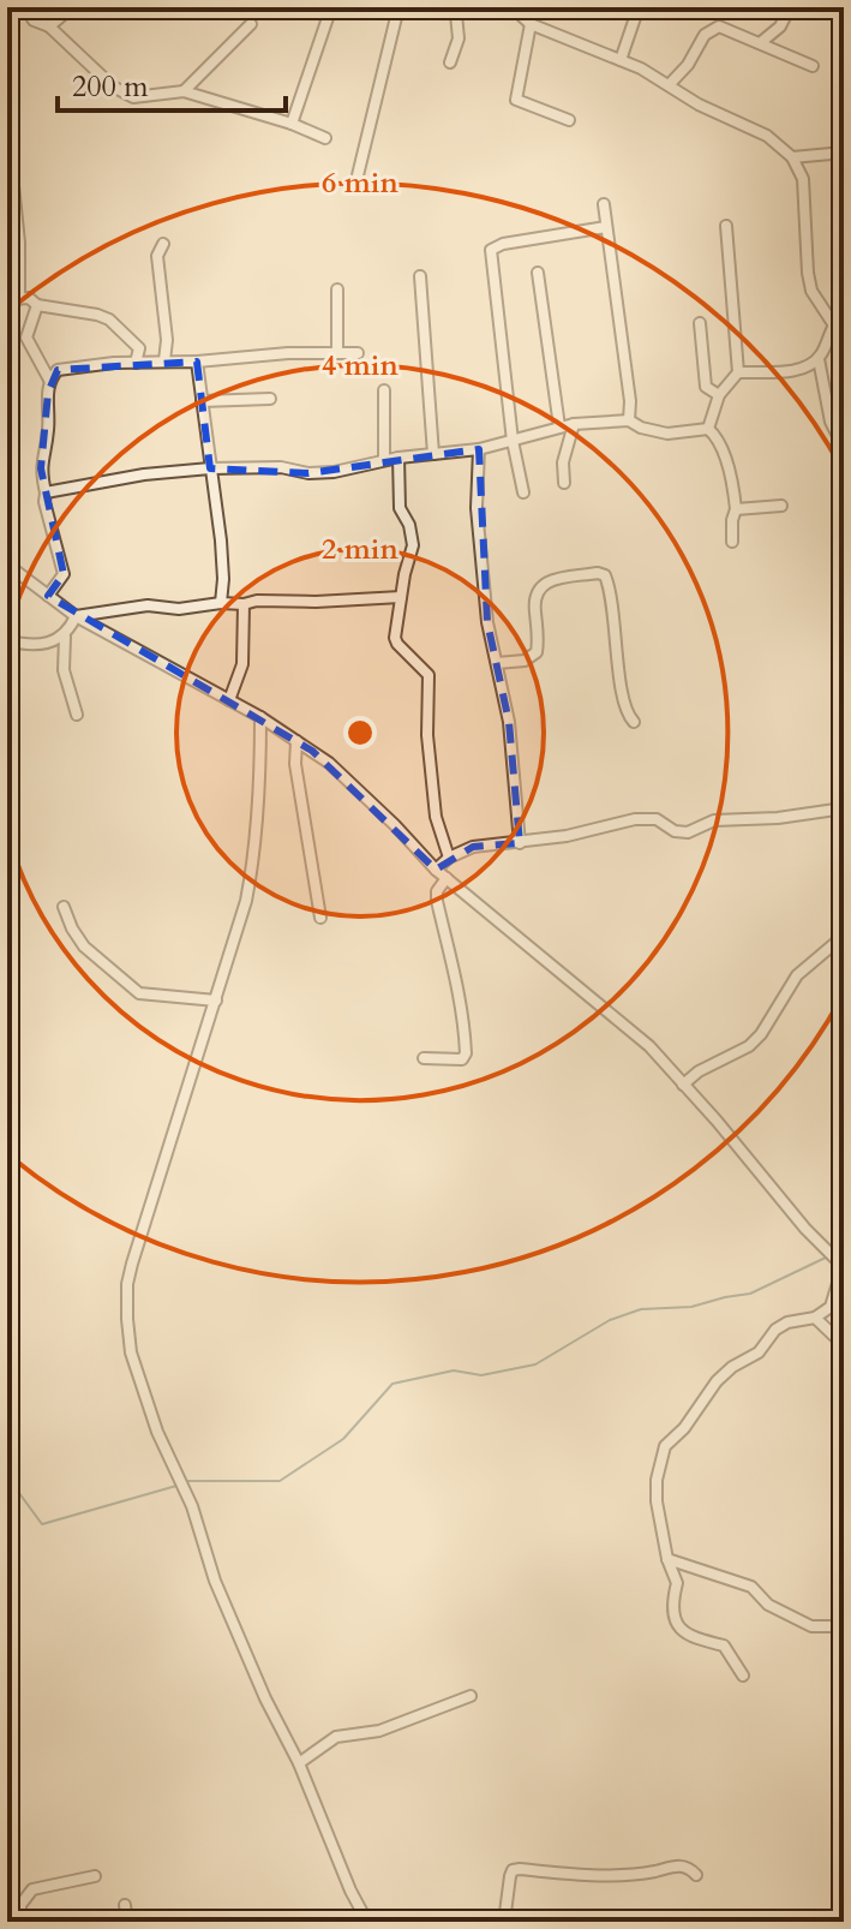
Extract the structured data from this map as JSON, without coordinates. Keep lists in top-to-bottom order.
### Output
{
  "scale_bar": "200 m",
  "rings": ["6 min", "4 min", "2 min"]
}
